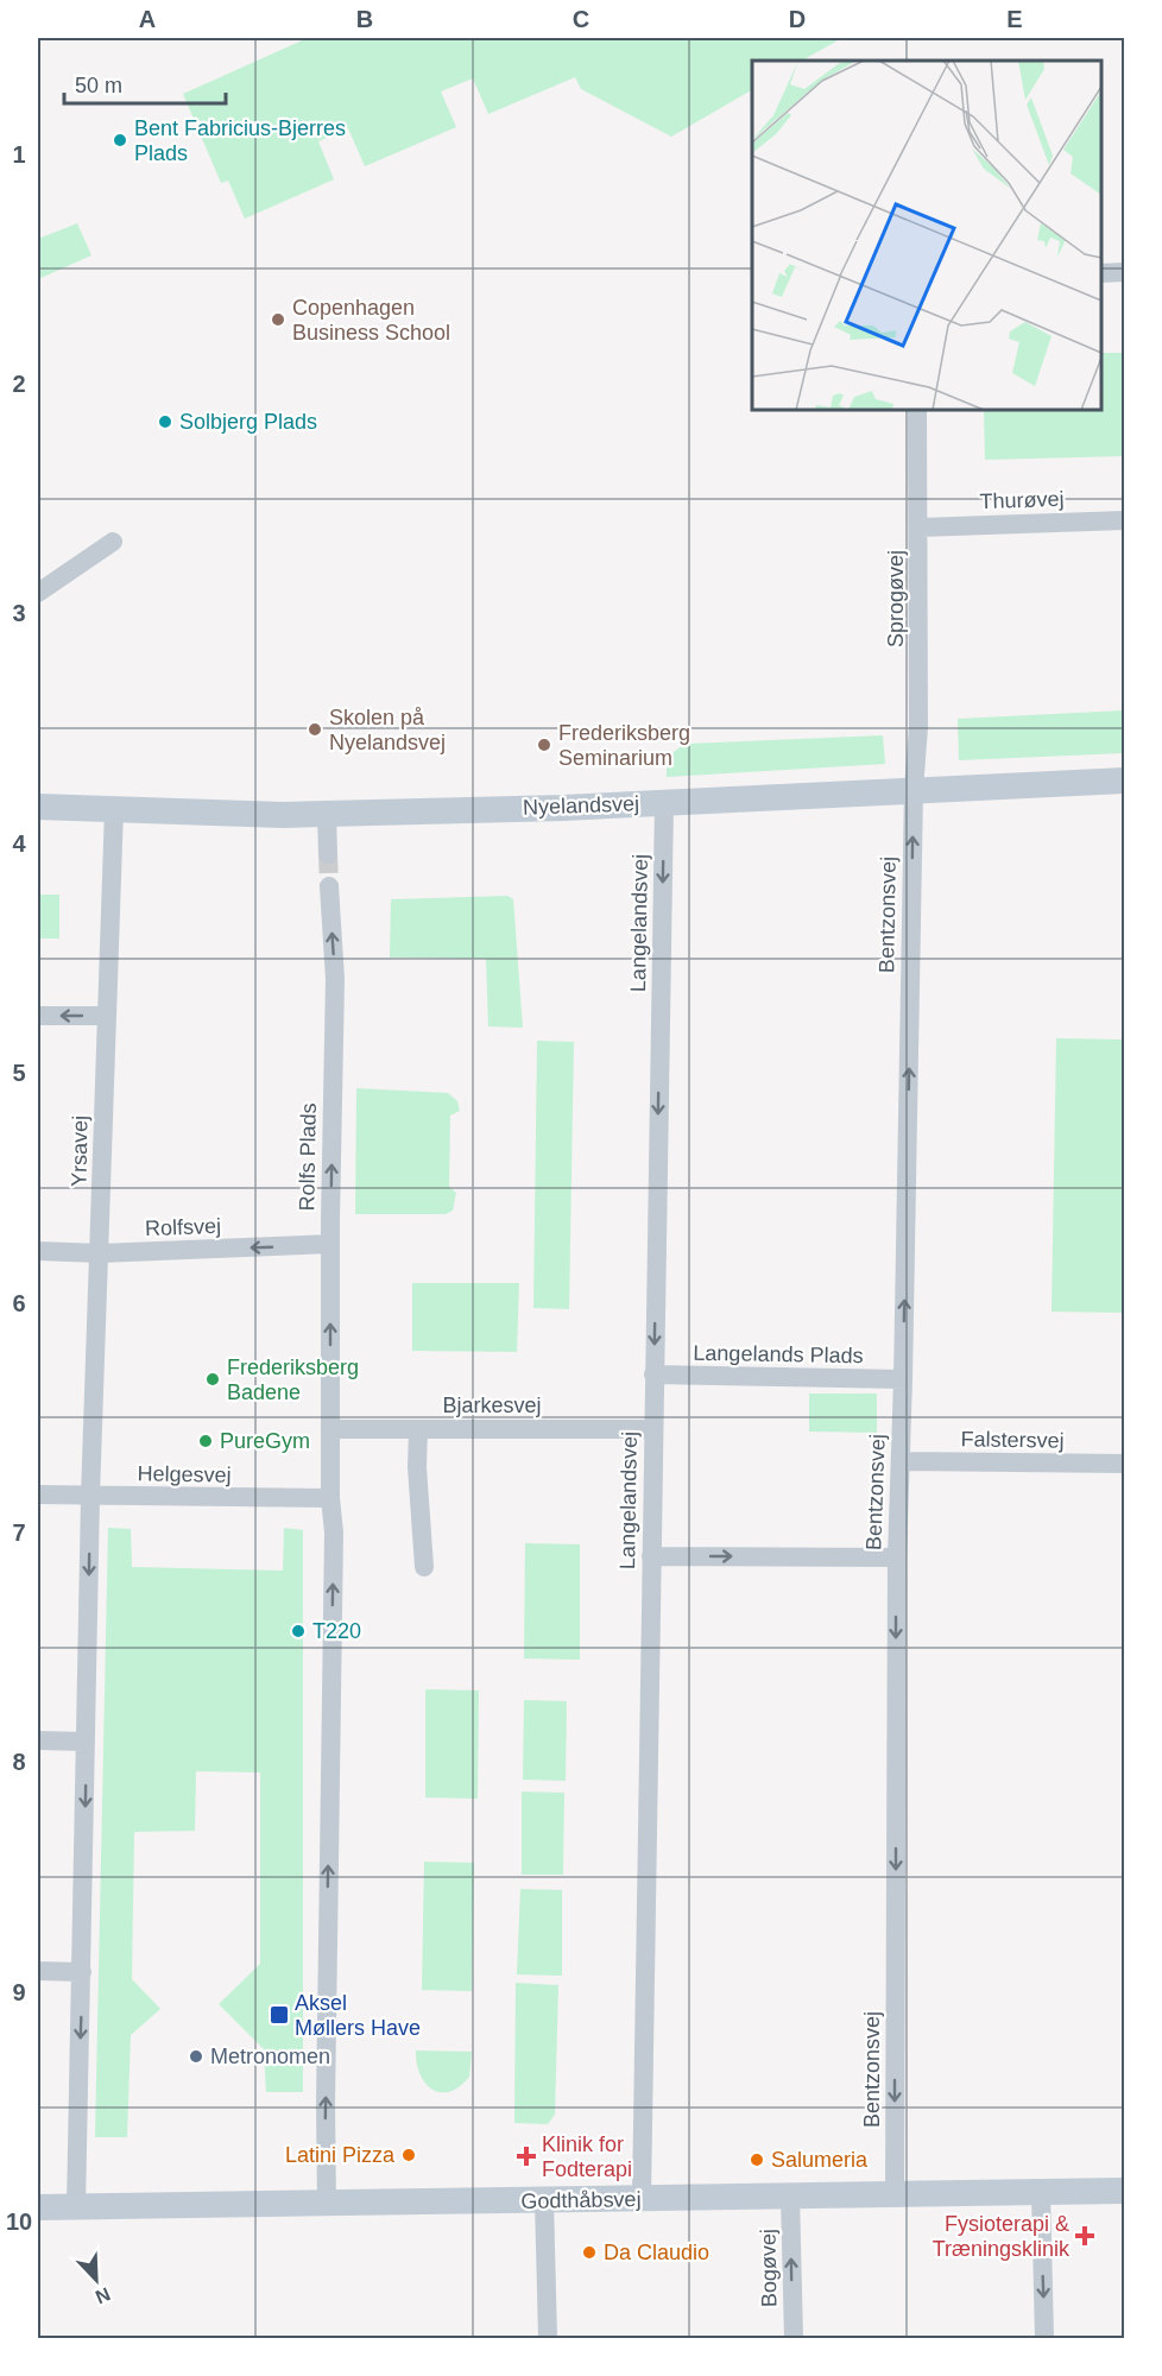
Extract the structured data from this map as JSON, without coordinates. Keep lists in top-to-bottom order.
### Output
{
  "streets": {
    "street": [
      "Thurøvej",
      "Sprogøvej",
      "Nyelandsvej",
      "Bentzonsvej",
      "Langelandsvej",
      "Yrsavej",
      "Rolfs Plads",
      "Rolfsvej",
      "Langelands Plads",
      "Bjarkesvej",
      "Falstersvej",
      "Helgesvej",
      "Godthåbsvej",
      "Bogøvej"
    ]
  },
  "crossings": [
    ["Thurøvej", "Sprogøvej"],
    ["Sprogøvej", "Nyelandsvej"],
    ["Sprogøvej", "Bentzonsvej"],
    ["Nyelandsvej", "Bentzonsvej"],
    ["Nyelandsvej", "Langelandsvej"],
    ["Nyelandsvej", "Yrsavej"],
    ["Bentzonsvej", "Langelands Plads"],
    ["Bentzonsvej", "Falstersvej"],
    ["Bentzonsvej", "Godthåbsvej"],
    ["Langelandsvej", "Langelands Plads"],
    ["Langelandsvej", "Bjarkesvej"],
    ["Langelandsvej", "Godthåbsvej"],
    ["Yrsavej", "Rolfsvej"],
    ["Yrsavej", "Helgesvej"],
    ["Rolfs Plads", "Rolfsvej"],
    ["Rolfs Plads", "Bjarkesvej"],
    ["Godthåbsvej", "Bogøvej"]
  ],
  "one_way": [
    "Langelandsvej",
    "Rolfs Plads",
    "Rolfsvej",
    "Bogøvej"
  ],
  "places": {
    "other": [
      "Bent Fabricius-Bjerres Plads",
      "Copenhagen Business School",
      "Solbjerg Plads",
      "Skolen på Nyelandsvej",
      "Frederiksberg Seminarium",
      "Frederiksberg Badene",
      "PureGym",
      "T220",
      "Metronomen",
      "Latini Pizza",
      "Salumeria",
      "Da Claudio"
    ],
    "transit": ["Aksel Møllers Have"],
    "health": ["Klinik for Fodterapi", "Fysioterapi & Træningsklinik"]
  },
  "scale_bar": "50 m",
  "north": "bottom right",
  "grid": {
    "columns": [
      "A",
      "B",
      "C",
      "D",
      "E"
    ],
    "rows": [
      "1",
      "2",
      "3",
      "4",
      "5",
      "6",
      "7",
      "8",
      "9",
      "10"
    ]
  }
}
